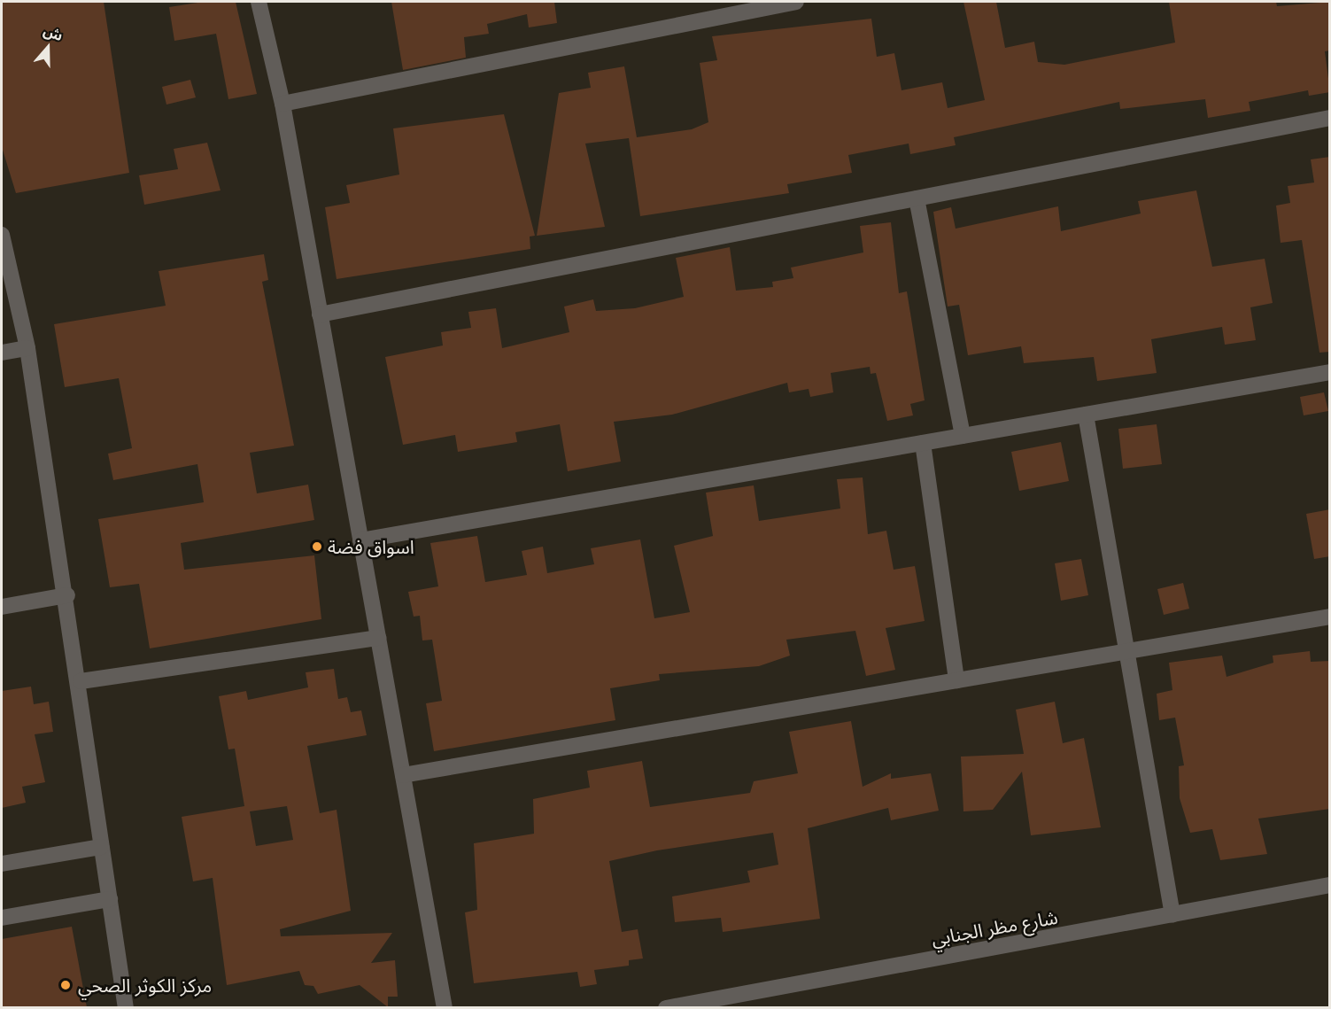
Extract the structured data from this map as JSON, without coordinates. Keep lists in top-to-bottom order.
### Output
{
  "streets": {
    "street": ["شارع مظر الجنابي"]
  },
  "places": ["اسواق فضة", "مركز الكوثر الصحي"],
  "north": "top"
}
